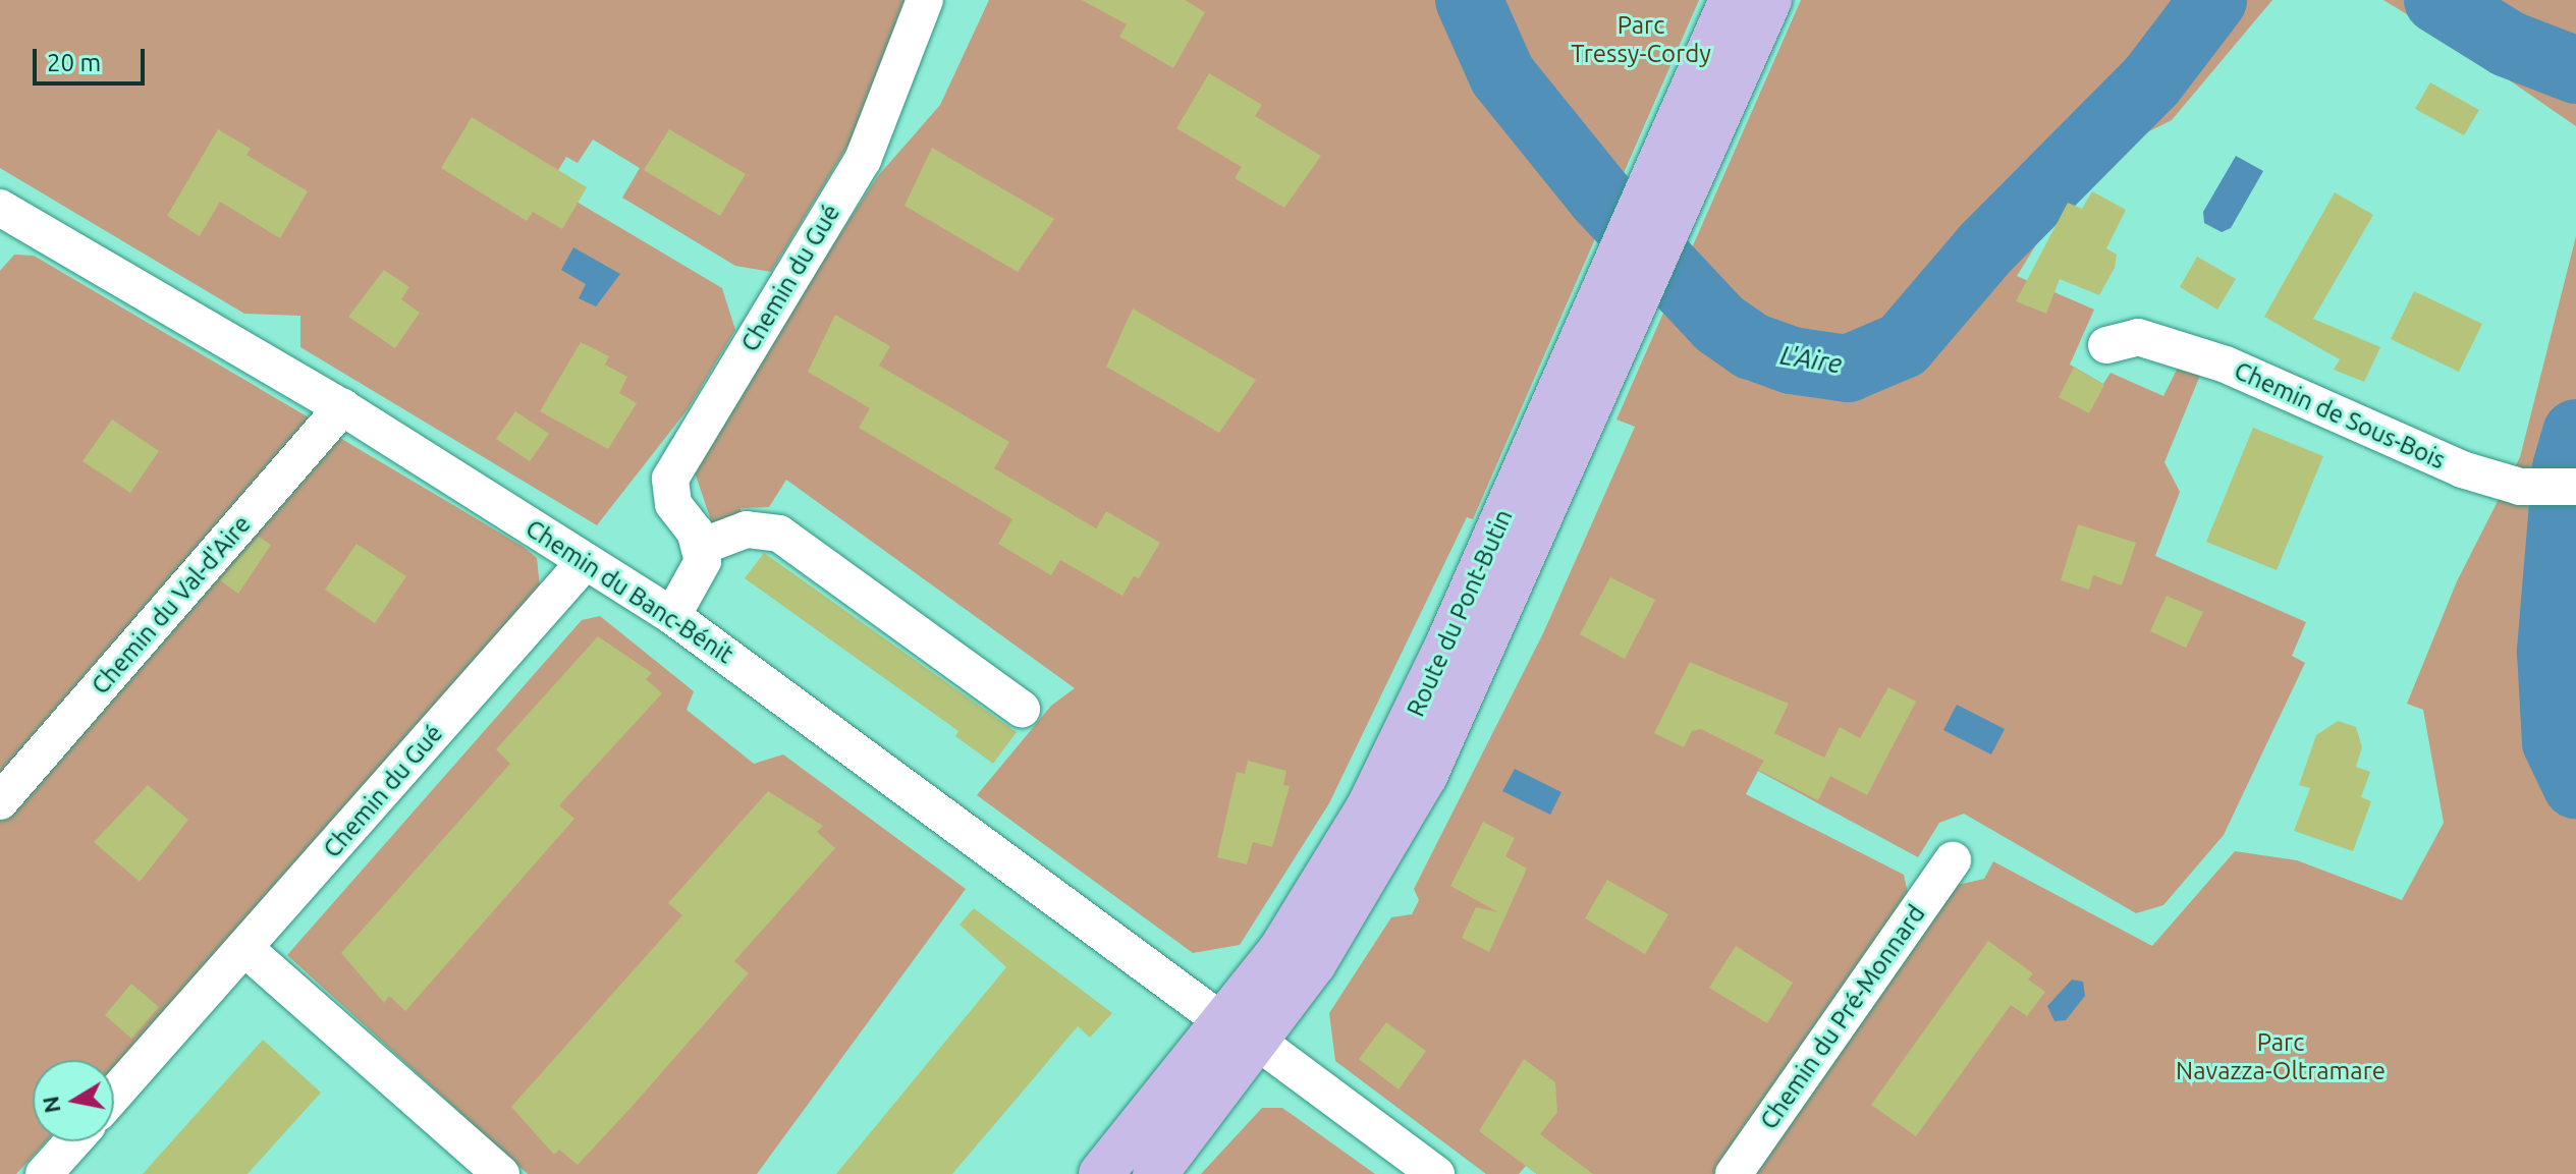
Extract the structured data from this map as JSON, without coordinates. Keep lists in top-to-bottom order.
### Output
{
  "streets": {
    "main road": ["Route du Pont-Butin"],
    "street": [
      "Chemin du Gué",
      "Chemin de Sous-Bois",
      "Chemin du Banc-Bénit",
      "Chemin du Val-d'Aire",
      "Chemin du Pré-Monnard"
    ]
  },
  "crossings": [
    ["Chemin du Gué", "Chemin du Banc-Bénit"],
    ["Chemin du Banc-Bénit", "Chemin du Val-d'Aire"],
    ["Chemin du Banc-Bénit", "Route du Pont-Butin"]
  ],
  "water": ["L'Aire"],
  "parks": ["Parc Tressy-Cordy", "Parc Navazza-Oltramare"],
  "scale_bar": "20 m",
  "north": "left"
}
